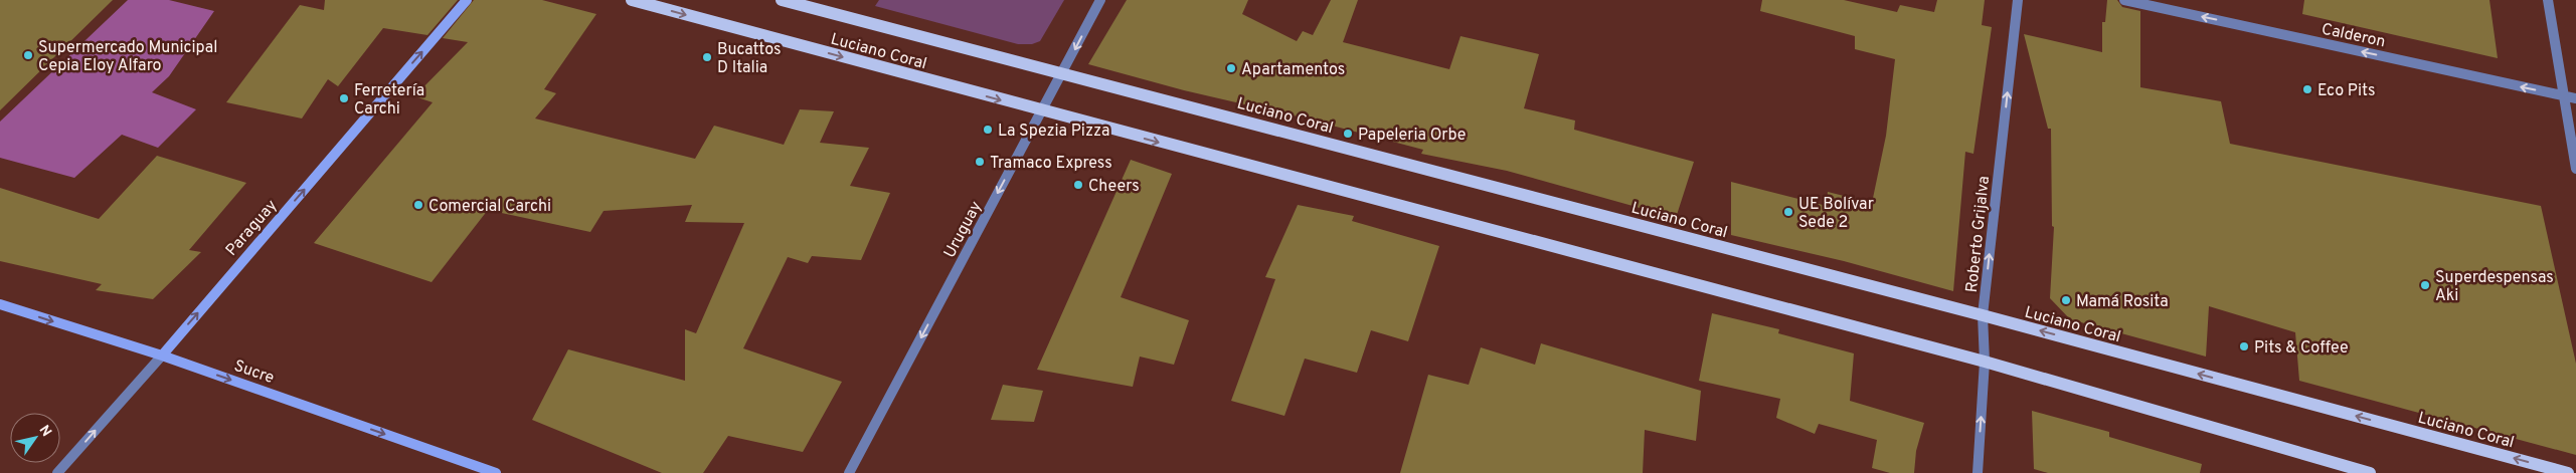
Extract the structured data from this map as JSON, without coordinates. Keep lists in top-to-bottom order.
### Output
{
  "streets": {
    "main road": ["Luciano Coral"],
    "street": [
      "Calderon",
      "Paraguay",
      "Uruguay",
      "Roberto Grijalva",
      "Sucre"
    ]
  },
  "crossings": [
    ["Luciano Coral", "Uruguay"],
    ["Luciano Coral", "Roberto Grijalva"],
    ["Paraguay", "Sucre"]
  ],
  "one_way": [
    "Calderon",
    "Paraguay",
    "Uruguay",
    "Roberto Grijalva",
    "Sucre"
  ],
  "places": [
    "Supermercado Municipal Cepia Eloy Alfaro",
    "Bucattos D Italia",
    "Apartamentos",
    "Eco Pits",
    "Ferretería Carchi",
    "La Spezia Pizza",
    "Papeleria Orbe",
    "Tramaco Express",
    "Cheers",
    "Comercial Carchi",
    "UE Bolívar Sede 2",
    "Superdespensas Aki",
    "Mamá Rosita",
    "Pits & Coffee"
  ],
  "north": "top right"
}
